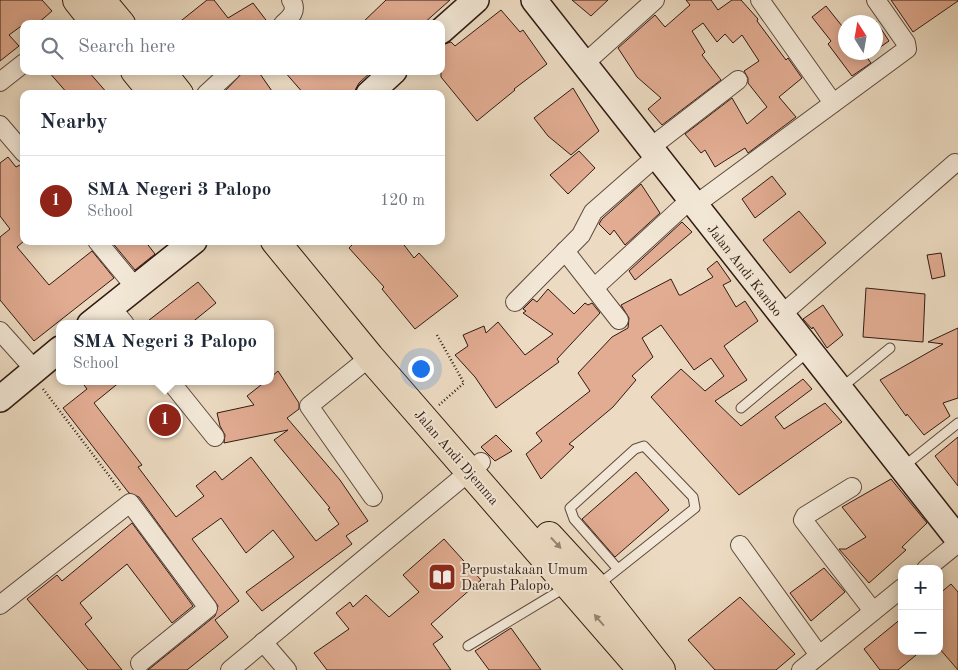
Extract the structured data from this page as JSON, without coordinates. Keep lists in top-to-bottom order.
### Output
{
  "streets": {
    "highway": ["Jalan Andi Djemma"],
    "street": ["Jalan Andi Kambo"]
  },
  "places": {
    "library": ["Perpustakaan Umum Daerah Palopo"]
  },
  "north": "top",
  "page": {
    "search": "Search here",
    "heading": "Nearby",
    "list": [
      {
        "mark": "1",
        "name": "SMA Negeri 3 Palopo",
        "note": "School",
        "value": "120 m"
      }
    ],
    "popup": ["SMA Negeri 3 Palopo", "School"],
    "pins": "1",
    "map_buttons": ["+", "−"]
  }
}
